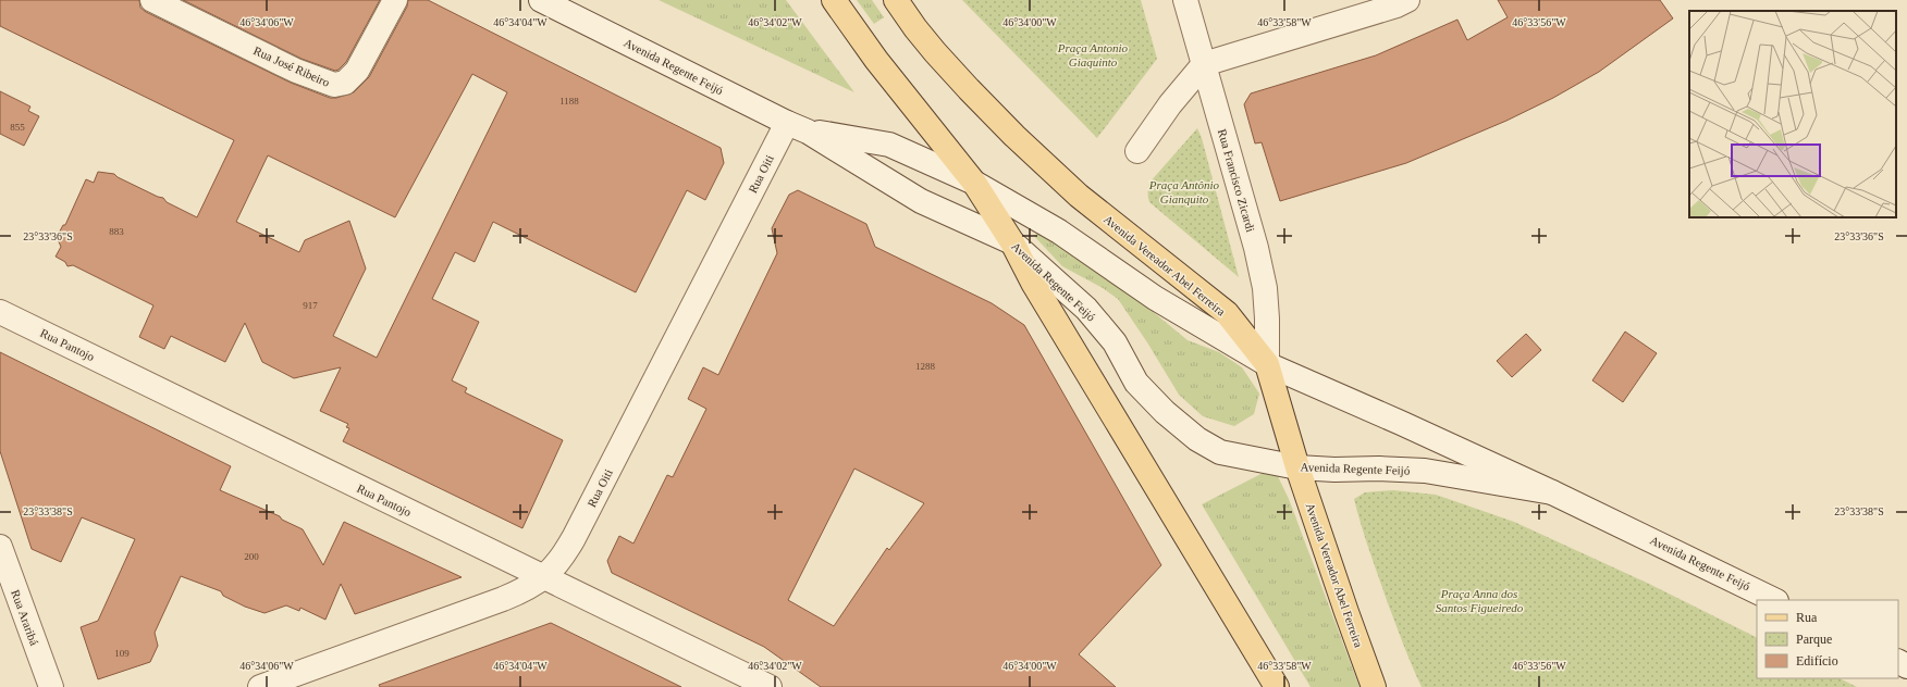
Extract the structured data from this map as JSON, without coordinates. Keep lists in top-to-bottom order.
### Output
{
  "streets": {
    "main road": ["Avenida Vereador Abel Ferreira"],
    "street": [
      "Rua José Ribeiro",
      "Avenida Regente Feijó",
      "Rua Oiti",
      "Rua Francisco Zicardi",
      "Rua Pantojo",
      "Rua Araribá"
    ]
  },
  "crossings": [
    ["Avenida Regente Feijó", "Rua Oiti"],
    ["Avenida Regente Feijó", "Rua Francisco Zicardi"],
    ["Avenida Regente Feijó", "Avenida Vereador Abel Ferreira"],
    ["Rua Oiti", "Rua Pantojo"],
    ["Rua Francisco Zicardi", "Avenida Vereador Abel Ferreira"]
  ],
  "parks": ["Praça Antonio Giaquinto", "Praça Antônio Gianquito", "Praça Anna dos Santos Figueiredo"],
  "house_numbers": [
    "1188",
    "855",
    "883",
    "917",
    "1288",
    "200",
    "109"
  ],
  "legend": ["Rua", "Parque", "Edifício"],
  "coordinates": [
    "46°34'06\"W",
    "46°34'04\"W",
    "46°34'02\"W",
    "46°34'00\"W",
    "46°33'58\"W",
    "46°33'56\"W",
    "23°33'36\"S",
    "23°33'38\"S"
  ]
}
